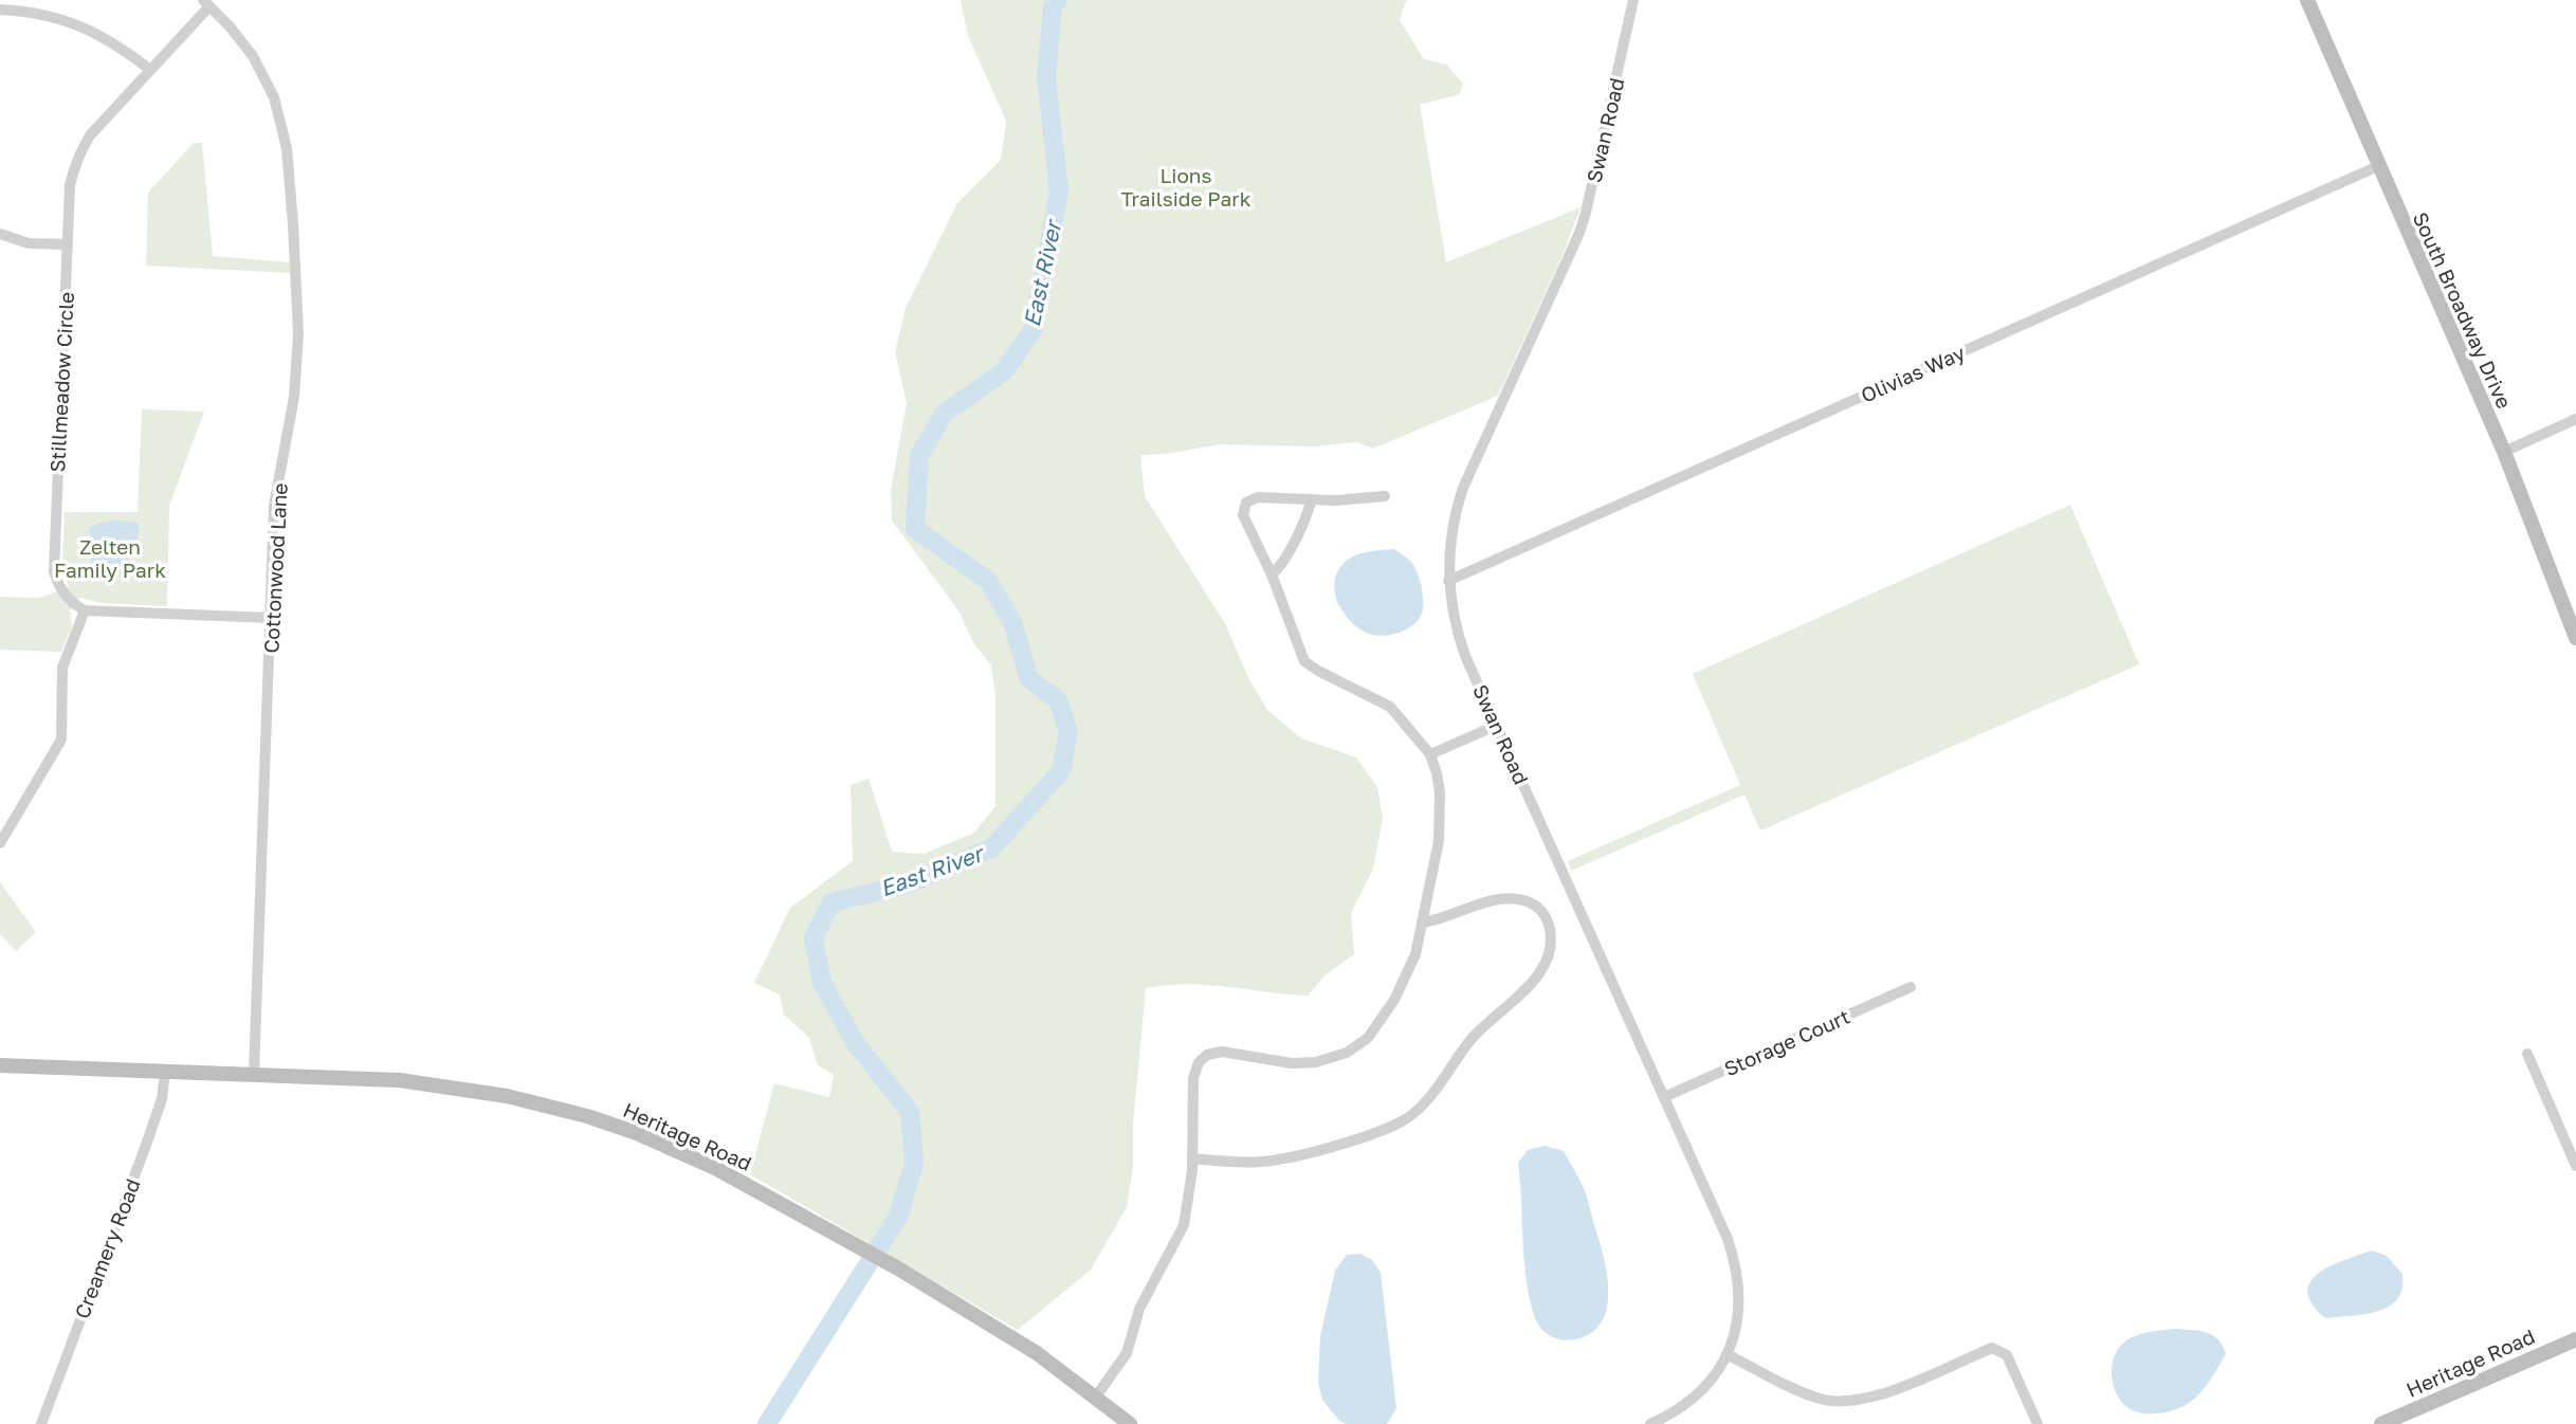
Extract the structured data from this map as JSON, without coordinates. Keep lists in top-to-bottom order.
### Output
{
  "streets": {
    "main road": ["South Broadway Drive", "Heritage Road"],
    "street": [
      "Swan Road",
      "Olivias Way",
      "Stillmeadow Circle",
      "Cottonwood Lane",
      "Storage Court",
      "Creamery Road"
    ]
  },
  "crossings": [
    ["Swan Road", "Olivias Way"],
    ["Swan Road", "Storage Court"],
    ["South Broadway Drive", "Olivias Way"],
    ["Stillmeadow Circle", "Cottonwood Lane"],
    ["Cottonwood Lane", "Heritage Road"],
    ["Heritage Road", "Creamery Road"]
  ],
  "water": ["East River"],
  "parks": ["Lions Trailside Park", "Zelten Family Park"]
}
